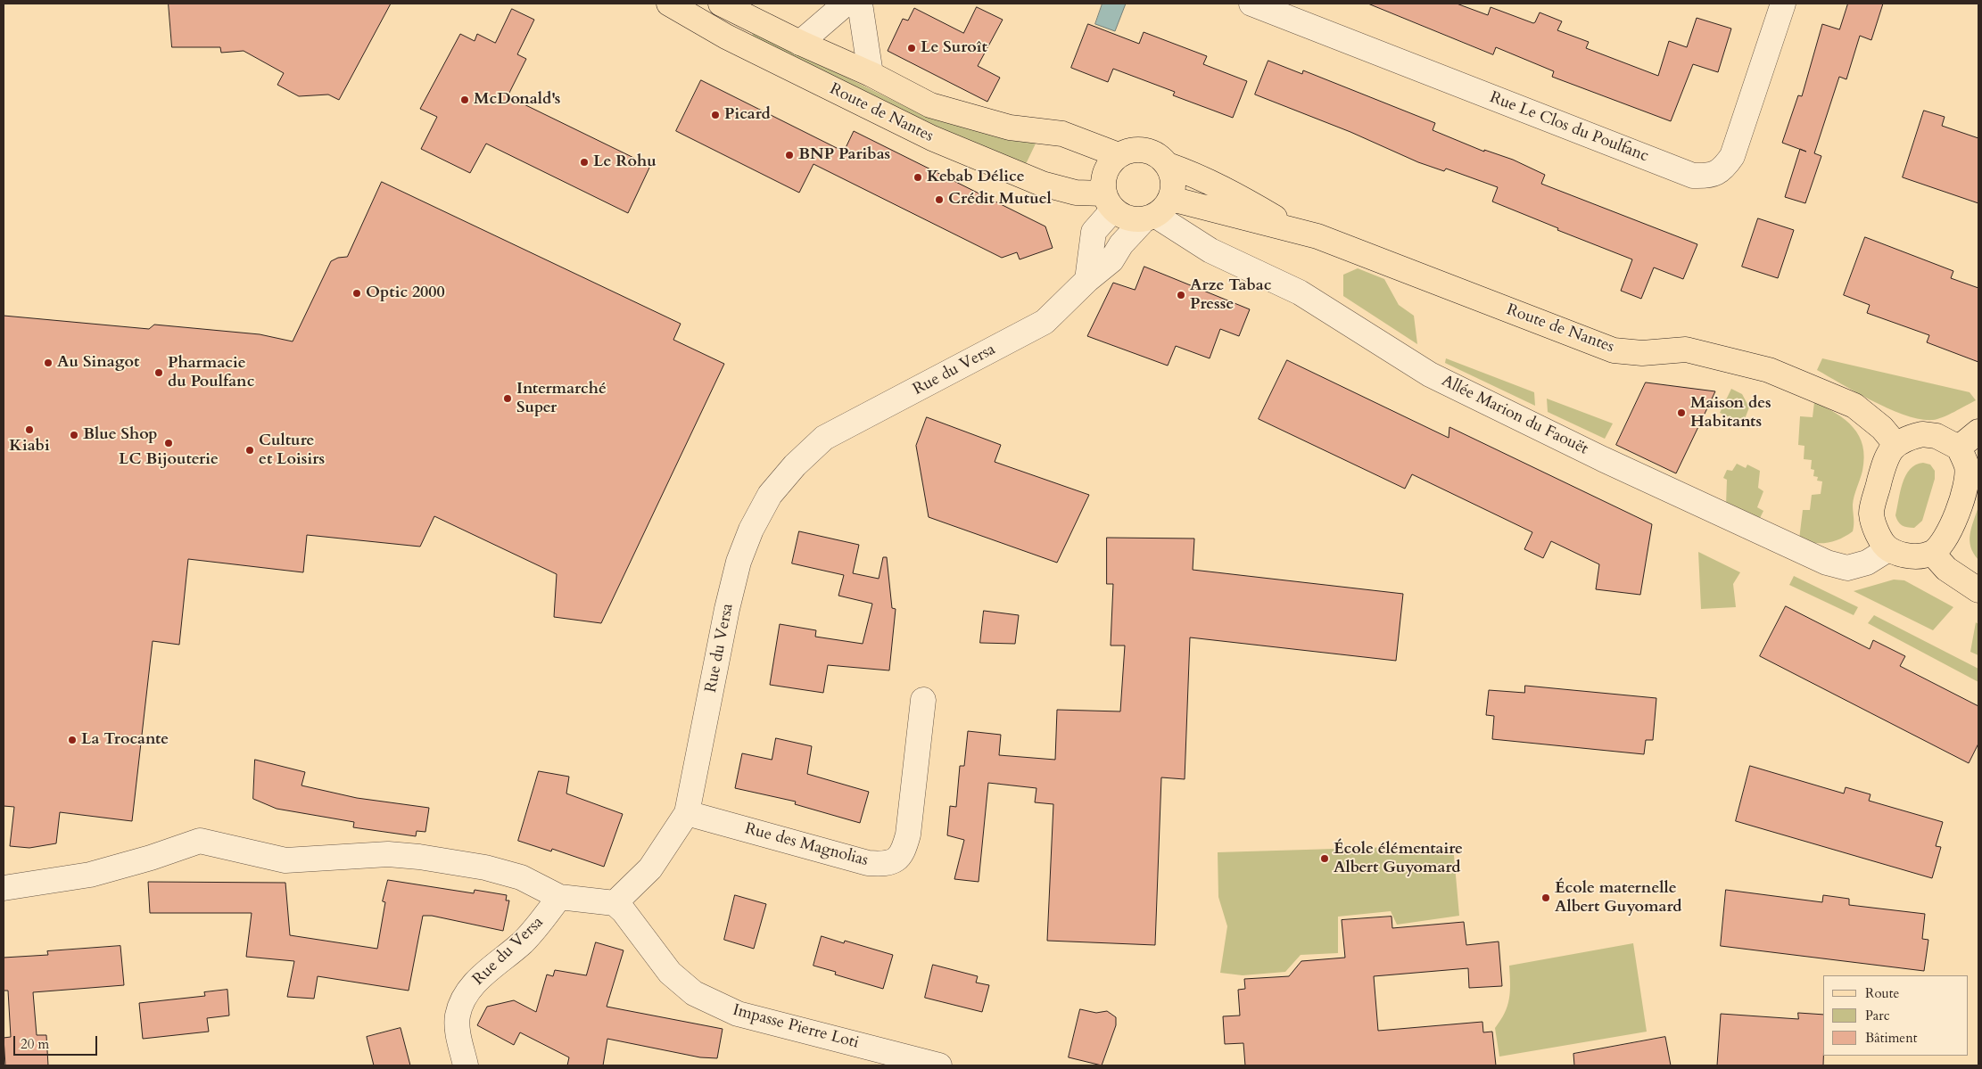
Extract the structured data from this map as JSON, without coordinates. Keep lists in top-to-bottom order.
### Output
{
  "streets": {
    "main road": ["Route de Nantes"],
    "street": [
      "Rue Le Clos du Poulfanc",
      "Rue du Versa",
      "Allée Marion du Faouët",
      "Rue des Magnolias",
      "Impasse Pierre Loti"
    ]
  },
  "crossings": [
    ["Route de Nantes", "Rue du Versa"],
    ["Route de Nantes", "Allée Marion du Faouët"],
    ["Rue du Versa", "Allée Marion du Faouët"],
    ["Rue du Versa", "Rue des Magnolias"],
    ["Rue du Versa", "Impasse Pierre Loti"]
  ],
  "places": [
    "Le Suroît",
    "McDonald's",
    "Picard",
    "BNP Paribas",
    "Le Rohu",
    "Kebab Délice",
    "Crédit Mutuel",
    "Optic 2000",
    "Arze Tabac Presse",
    "Au Sinagot",
    "Pharmacie du Poulfanc",
    "Intermarché Super",
    "Maison des Habitants",
    "Kiabi",
    "Blue Shop",
    "LC Bijouterie",
    "Culture et Loisirs",
    "La Trocante",
    "École élémentaire Albert Guyomard",
    "École maternelle Albert Guyomard"
  ],
  "legend": ["Route", "Parc", "Bâtiment"],
  "scale_bar": "20 m"
}
